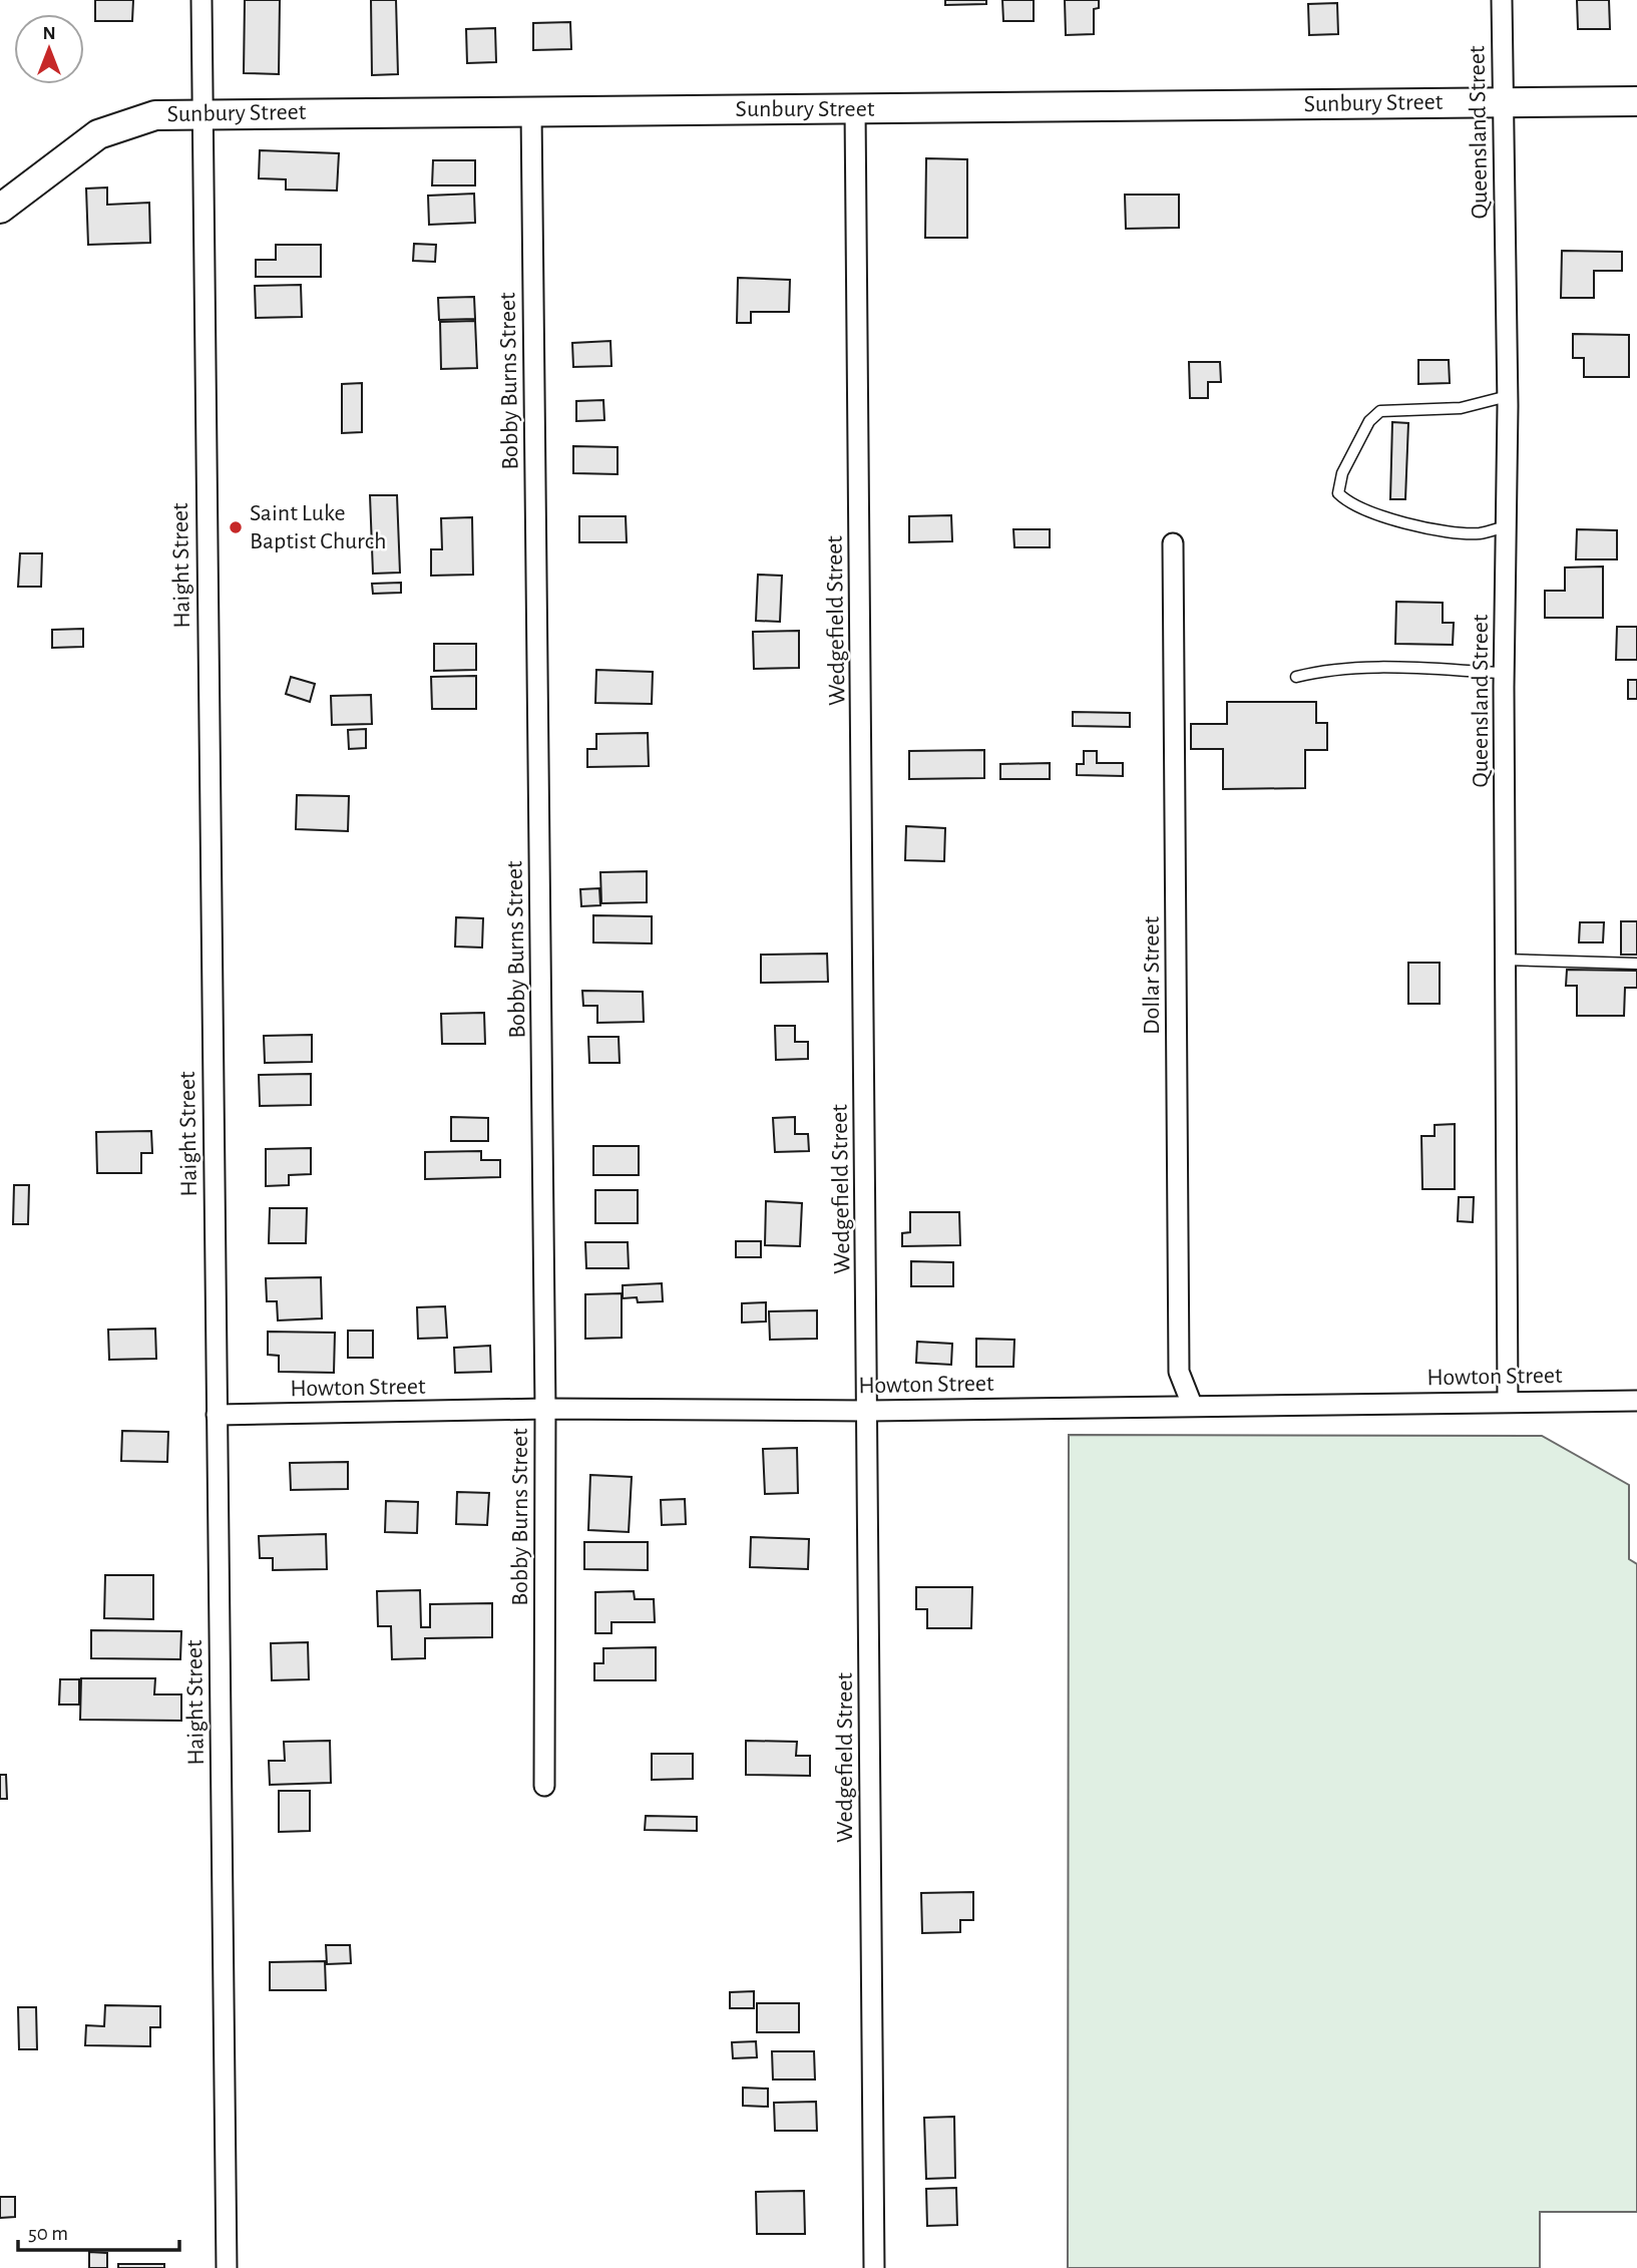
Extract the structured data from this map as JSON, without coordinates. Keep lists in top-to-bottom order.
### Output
{
  "streets": {
    "street": [
      "Sunbury Street",
      "Queensland Street",
      "Bobby Burns Street",
      "Haight Street",
      "Wedgefield Street",
      "Dollar Street",
      "Howton Street"
    ]
  },
  "crossings": [
    ["Sunbury Street", "Queensland Street"],
    ["Sunbury Street", "Bobby Burns Street"],
    ["Sunbury Street", "Haight Street"],
    ["Sunbury Street", "Wedgefield Street"],
    ["Queensland Street", "Howton Street"],
    ["Bobby Burns Street", "Howton Street"],
    ["Haight Street", "Howton Street"],
    ["Wedgefield Street", "Howton Street"],
    ["Dollar Street", "Howton Street"]
  ],
  "places": ["Saint Luke Baptist Church"],
  "scale_bar": "50 m",
  "north": "top"
}
